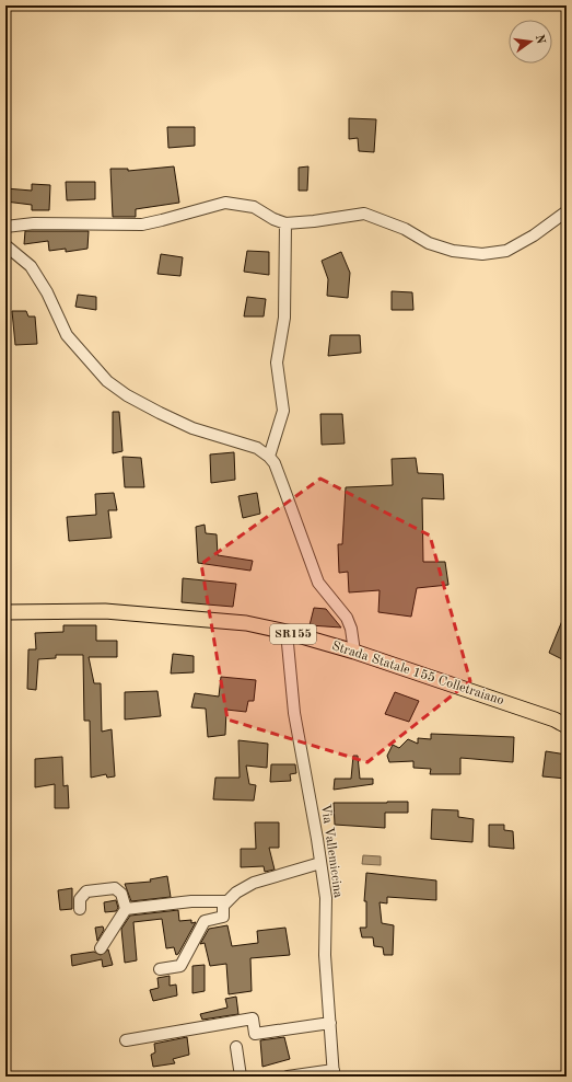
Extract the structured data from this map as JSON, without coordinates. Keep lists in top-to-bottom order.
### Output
{
  "streets": {
    "main road": ["SR155", "Strada Statale 155 Colletraiano"],
    "street": ["Via Vallemiccina"]
  },
  "crossings": [
    ["Strada Statale 155 Colletraiano", "Via Vallemiccina"]
  ],
  "north": "right"
}
